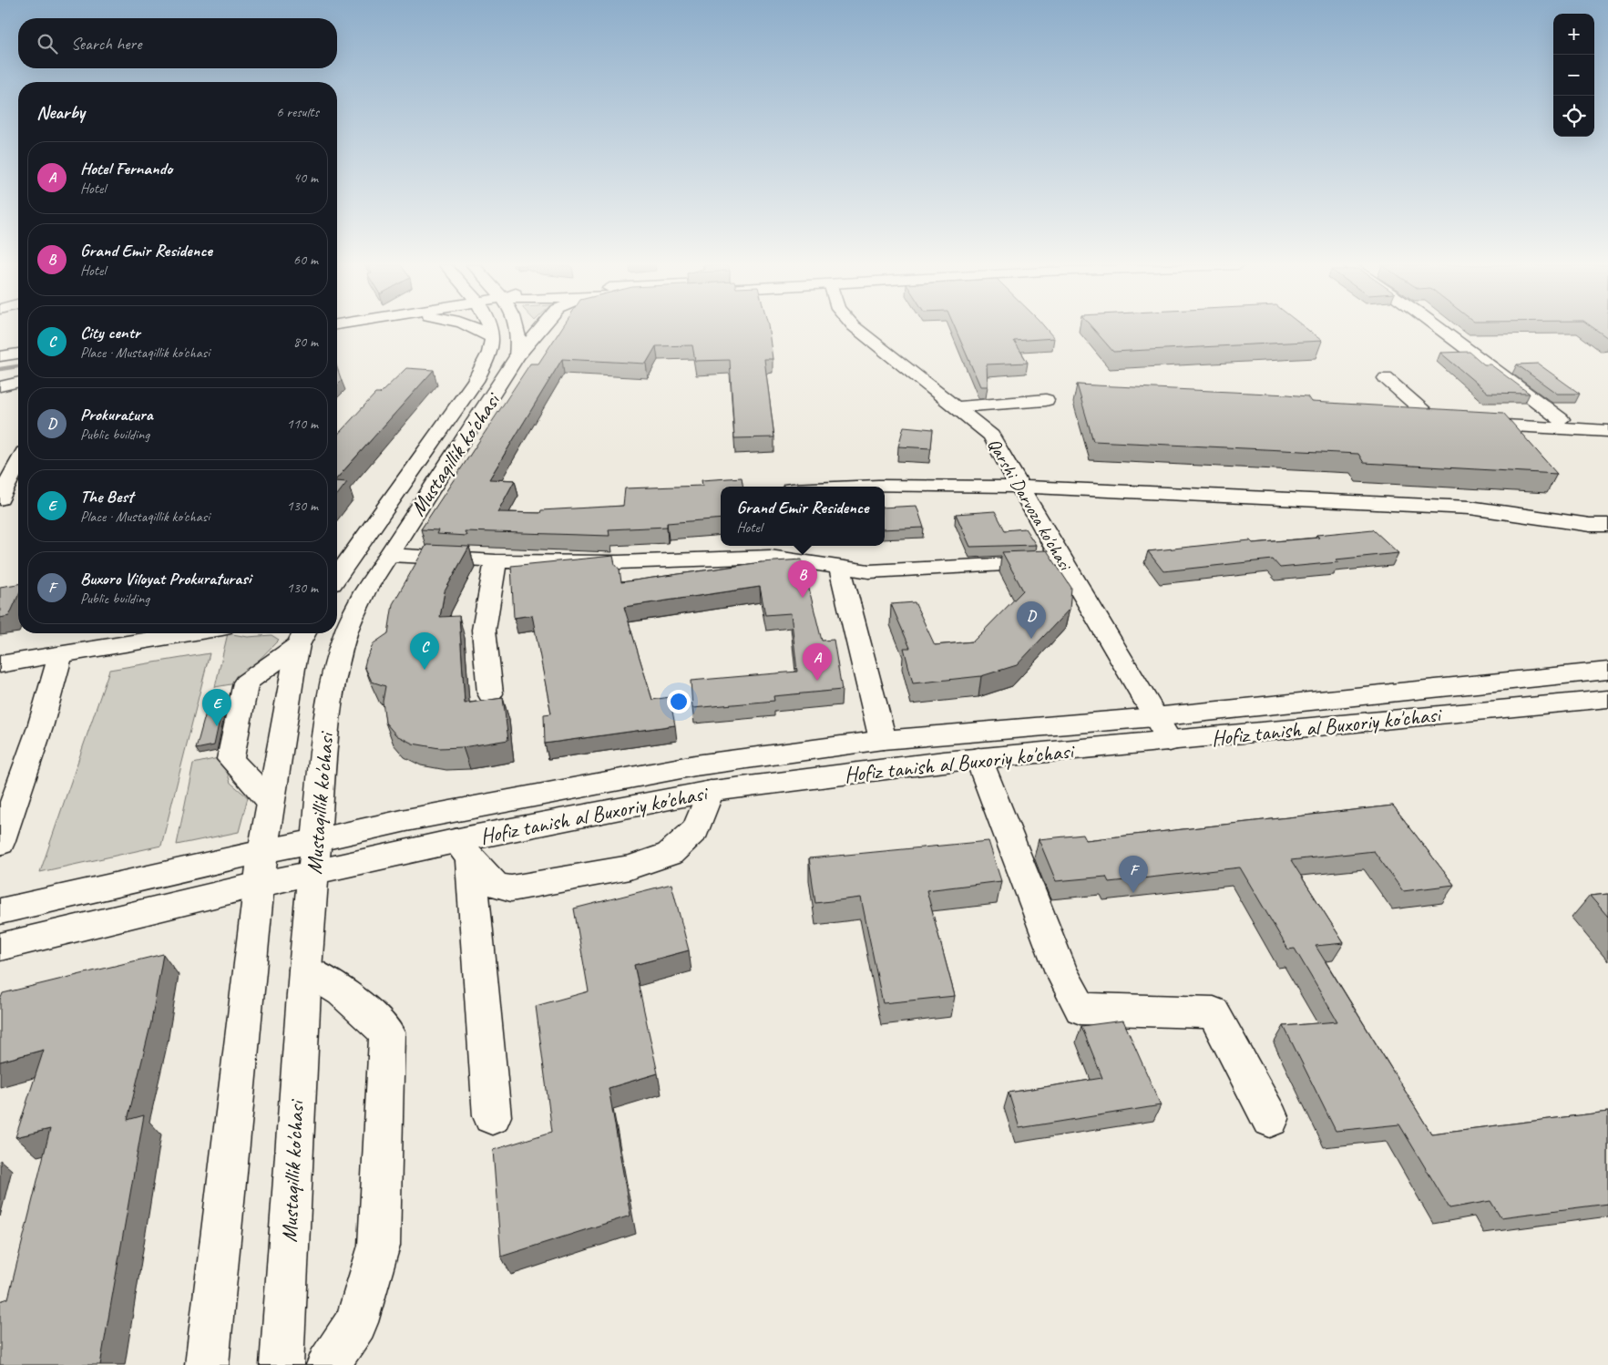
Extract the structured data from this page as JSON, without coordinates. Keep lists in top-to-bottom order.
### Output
{
  "streets": {
    "main road": ["Mustaqillik ko'chasi", "Qarshi Darvoza ko'chasi", "Hofiz tanish al Buxoriy ko'chasi"]
  },
  "crossings": [
    ["Mustaqillik ko'chasi", "Hofiz tanish al Buxoriy ko'chasi"],
    ["Qarshi Darvoza ko'chasi", "Hofiz tanish al Buxoriy ko'chasi"]
  ],
  "page": {
    "map_buttons": ["+", "−"],
    "search": "Search here",
    "heading": ["Nearby", "6 results"],
    "list": [
      {
        "mark": "A",
        "name": "Hotel Fernando",
        "note": "Hotel",
        "value": "40 m"
      },
      {
        "mark": "B",
        "name": "Grand Emir Residence",
        "note": "Hotel",
        "value": "60 m"
      },
      {
        "mark": "C",
        "name": "City centr",
        "note": "Place · Mustaqillik ko'chasi",
        "value": "80 m"
      },
      {
        "mark": "D",
        "name": "Prokuratura",
        "note": "Public building",
        "value": "110 m"
      },
      {
        "mark": "E",
        "name": "The Best",
        "note": "Place · Mustaqillik ko'chasi",
        "value": "130 m"
      },
      {
        "mark": "F",
        "name": "Buxoro Viloyat Prokuraturasi",
        "note": "Public building",
        "value": "130 m"
      }
    ],
    "popup": ["Grand Emir Residence", "Hotel"],
    "pins": [
      "B",
      "D",
      "C",
      "A",
      "E",
      "F"
    ]
  }
}
